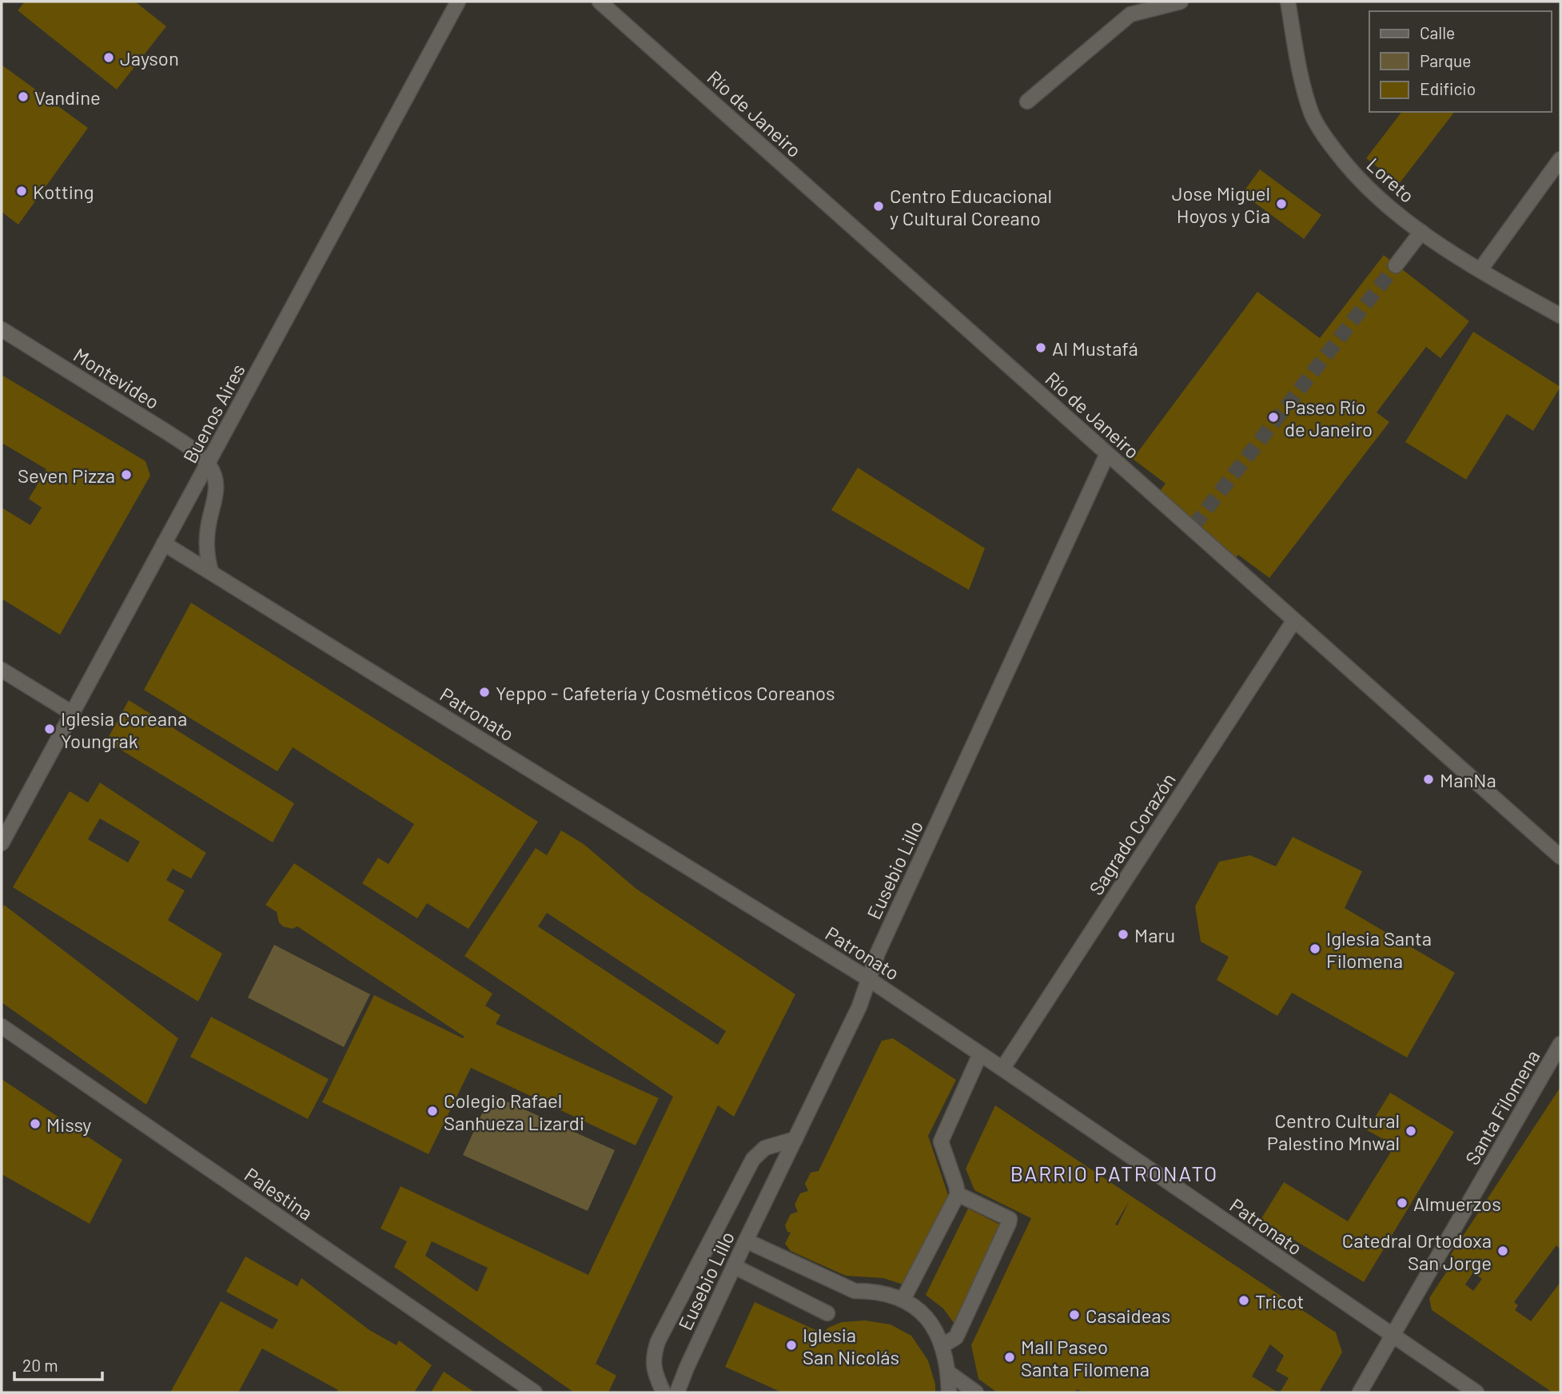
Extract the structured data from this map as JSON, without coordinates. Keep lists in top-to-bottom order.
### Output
{
  "streets": {
    "street": [
      "Río de Janeiro",
      "Loreto",
      "Montevideo",
      "Buenos Aires",
      "Patronato",
      "Sagrado Corazón",
      "Eusebio Lillo",
      "Santa Filomena",
      "Palestina"
    ]
  },
  "crossings": [
    ["Río de Janeiro", "Sagrado Corazón"],
    ["Río de Janeiro", "Eusebio Lillo"],
    ["Montevideo", "Buenos Aires"],
    ["Buenos Aires", "Patronato"],
    ["Patronato", "Sagrado Corazón"],
    ["Patronato", "Eusebio Lillo"],
    ["Patronato", "Santa Filomena"]
  ],
  "districts": ["BARRIO PATRONATO"],
  "places": [
    "Jayson",
    "Vandine",
    "Kotting",
    "Jose Miguel Hoyos y Cia",
    "Centro Educacional y Cultural Coreano",
    "Al Mustafá",
    "Paseo Río de Janeiro",
    "Seven Pizza",
    "Yeppo - Cafetería y Cosméticos Coreanos",
    "Iglesia Coreana Youngrak",
    "ManNa",
    "Maru",
    "Iglesia Santa Filomena",
    "Colegio Rafael Sanhueza Lizardi",
    "Missy",
    "Centro Cultural Palestino Mnwal",
    "Almuerzos",
    "Catedral Ortodoxa San Jorge",
    "Tricot",
    "Casaideas",
    "Iglesia San Nicolás",
    "Mall Paseo Santa Filomena"
  ],
  "legend": ["Calle", "Parque", "Edificio"],
  "scale_bar": "20 m"
}
